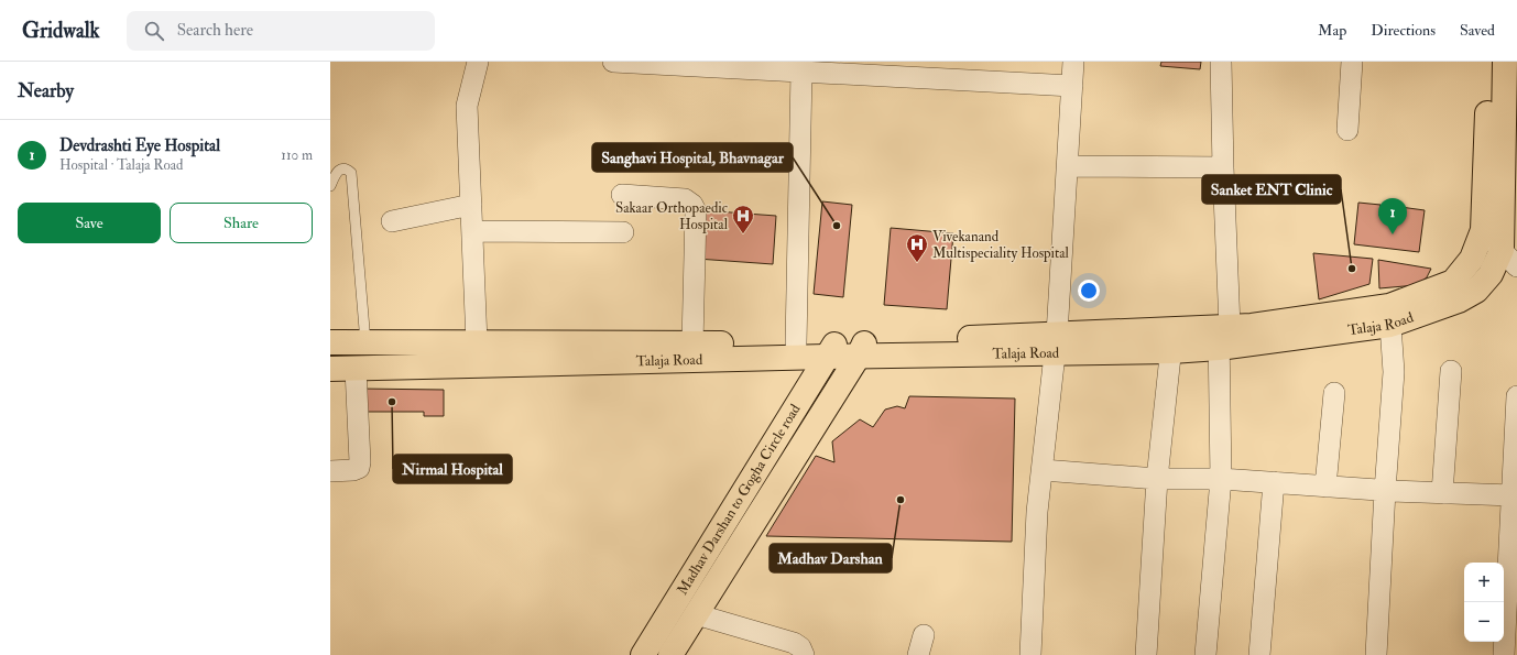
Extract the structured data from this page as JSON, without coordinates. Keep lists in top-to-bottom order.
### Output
{
  "streets": {
    "main road": ["Talaja Road", "Madhav Darshan to Gogha Circle road"]
  },
  "crossings": [
    ["Talaja Road", "Madhav Darshan to Gogha Circle road"]
  ],
  "places": {
    "other": [
      "Sanghavi Hospital, Bhavnagar",
      "Sanket ENT Clinic",
      "Nirmal Hospital",
      "Madhav Darshan"
    ],
    "hospital": ["Sakaar Orthopaedic Hospital", "Vivekanand Multispeciality Hospital"]
  },
  "page": {
    "header": "Gridwalk",
    "search": "Search here",
    "nav": ["Map", "Directions", "Saved"],
    "heading": "Nearby",
    "list": [
      {
        "mark": "1",
        "name": "Devdrashti Eye Hospital",
        "note": "Hospital · Talaja Road",
        "value": "110 m"
      }
    ],
    "buttons": ["Save", "Share"],
    "pins": "1",
    "map_buttons": ["+", "−"]
  }
}
